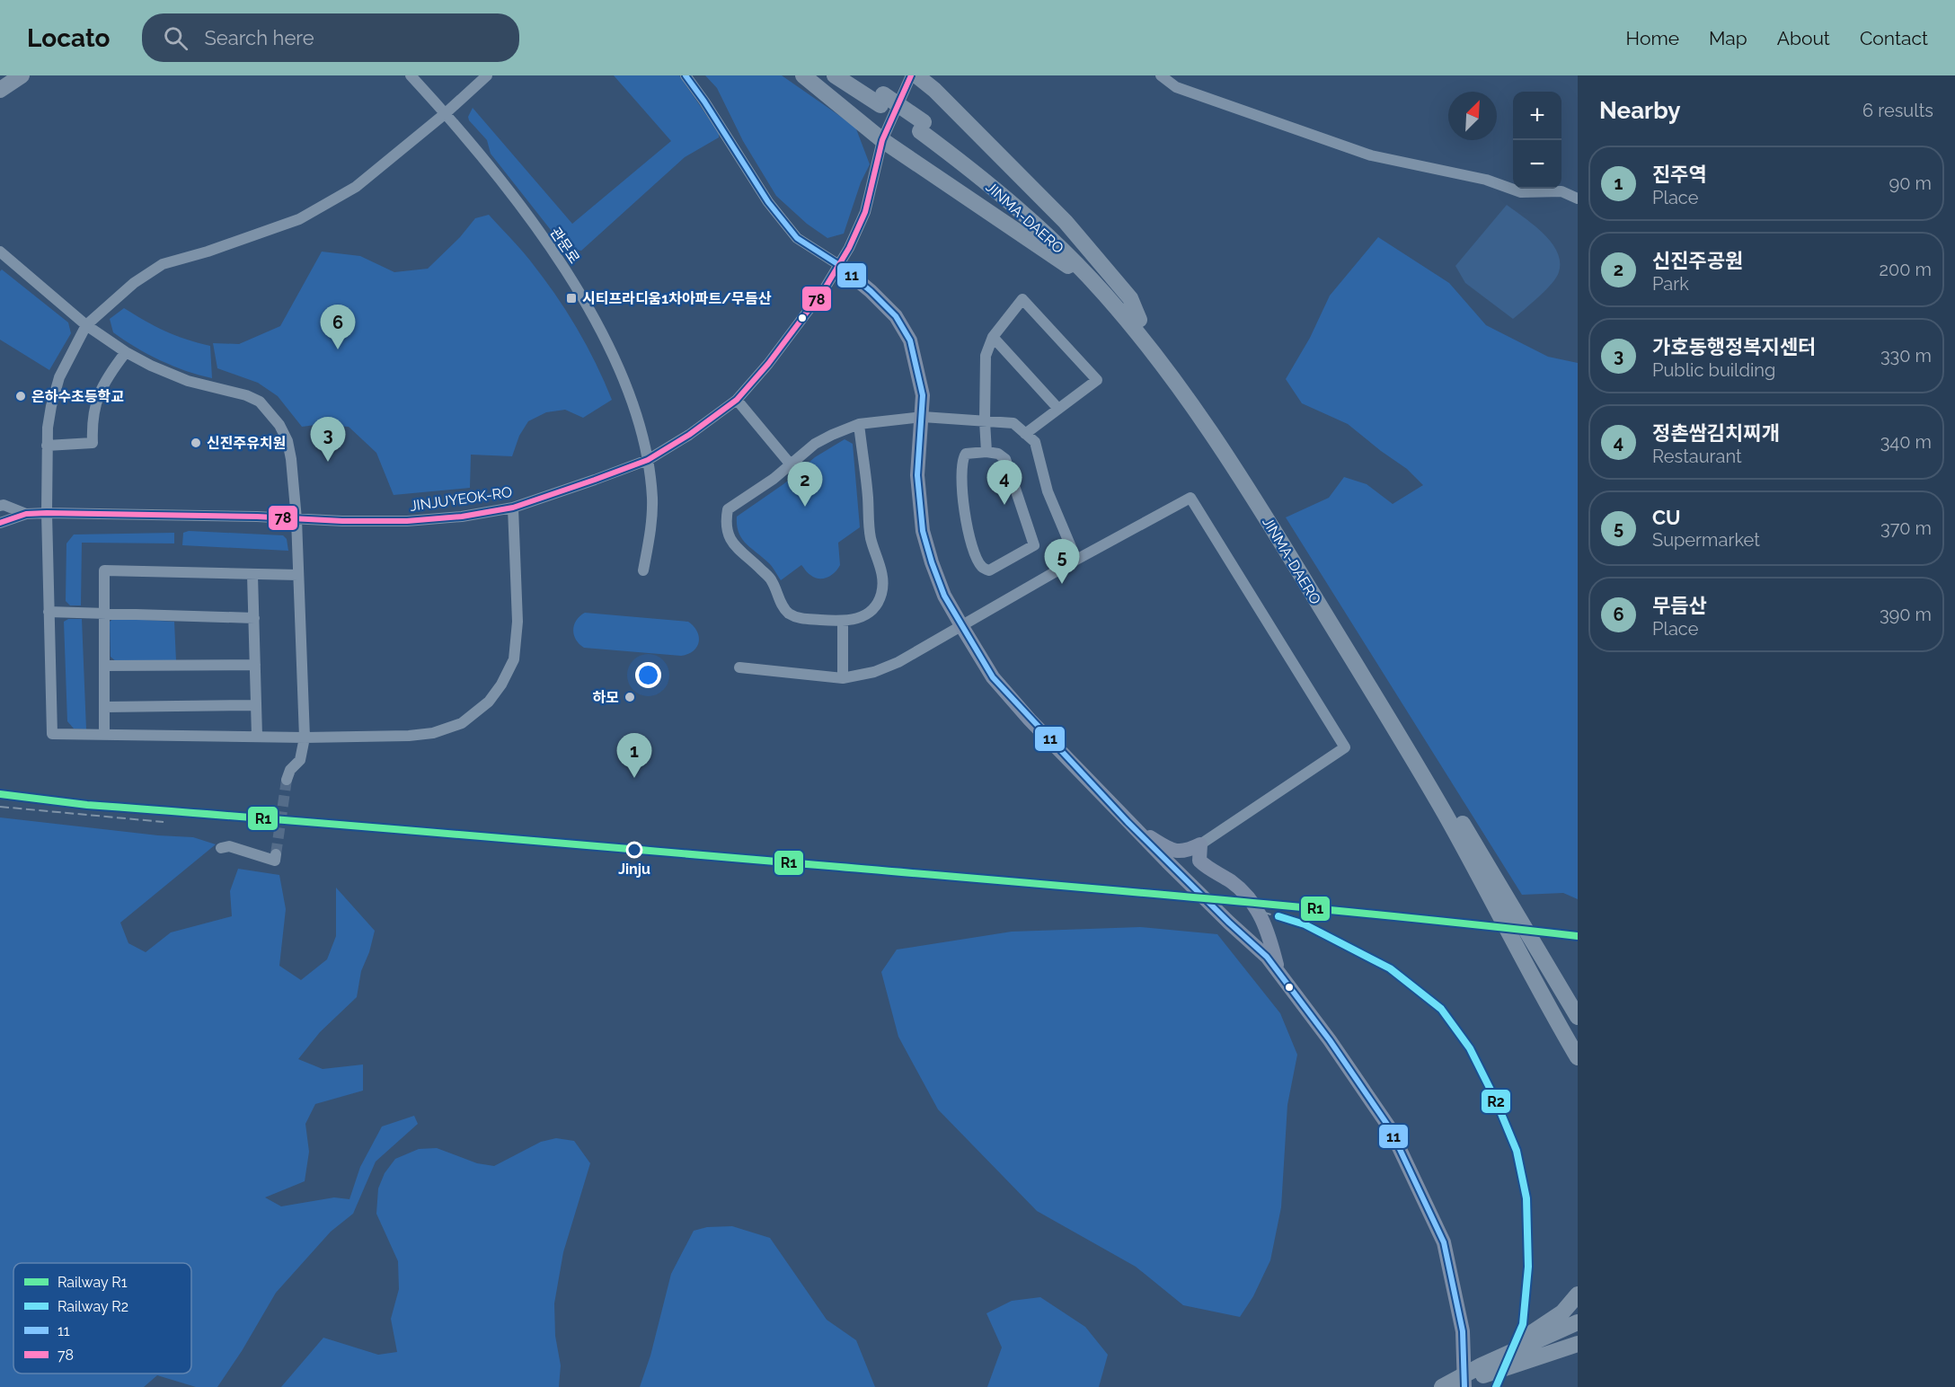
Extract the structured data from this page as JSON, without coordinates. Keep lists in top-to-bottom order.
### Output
{
  "streets": {
    "highway": ["JINMA-DAERO"],
    "street": ["관문로", "JINJUYEOK-RO"]
  },
  "crossings": [
    ["관문로", "JINJUYEOK-RO"]
  ],
  "places": {
    "transit": ["시티프라디움1차아파트/무듬산"],
    "other": [
      "은하수초등학교",
      "신진주유치원",
      "하모",
      "Jinju"
    ]
  },
  "lines": [
    "transit line 11",
    "transit line 78",
    "rail line R1",
    "rail line R2"
  ],
  "legend": [
    "Railway R1",
    "Railway R2",
    "11",
    "78"
  ],
  "north": "top right",
  "page": {
    "header": "Locato",
    "search": "Search here",
    "nav": [
      "Home",
      "Map",
      "About",
      "Contact"
    ],
    "heading": ["Nearby", "6 results"],
    "map_buttons": ["+", "−"],
    "list": [
      {
        "mark": "1",
        "name": "진주역",
        "note": "Place",
        "value": "90 m"
      },
      {
        "mark": "2",
        "name": "신진주공원",
        "note": "Park",
        "value": "200 m"
      },
      {
        "mark": "3",
        "name": "가호동행정복지센터",
        "note": "Public building",
        "value": "330 m"
      },
      {
        "mark": "4",
        "name": "정촌쌈김치찌개",
        "note": "Restaurant",
        "value": "340 m"
      },
      {
        "mark": "5",
        "name": "CU",
        "note": "Supermarket",
        "value": "370 m"
      },
      {
        "mark": "6",
        "name": "무듬산",
        "note": "Place",
        "value": "390 m"
      }
    ],
    "pins": [
      "6",
      "3",
      "4",
      "2",
      "5",
      "1"
    ]
  }
}
